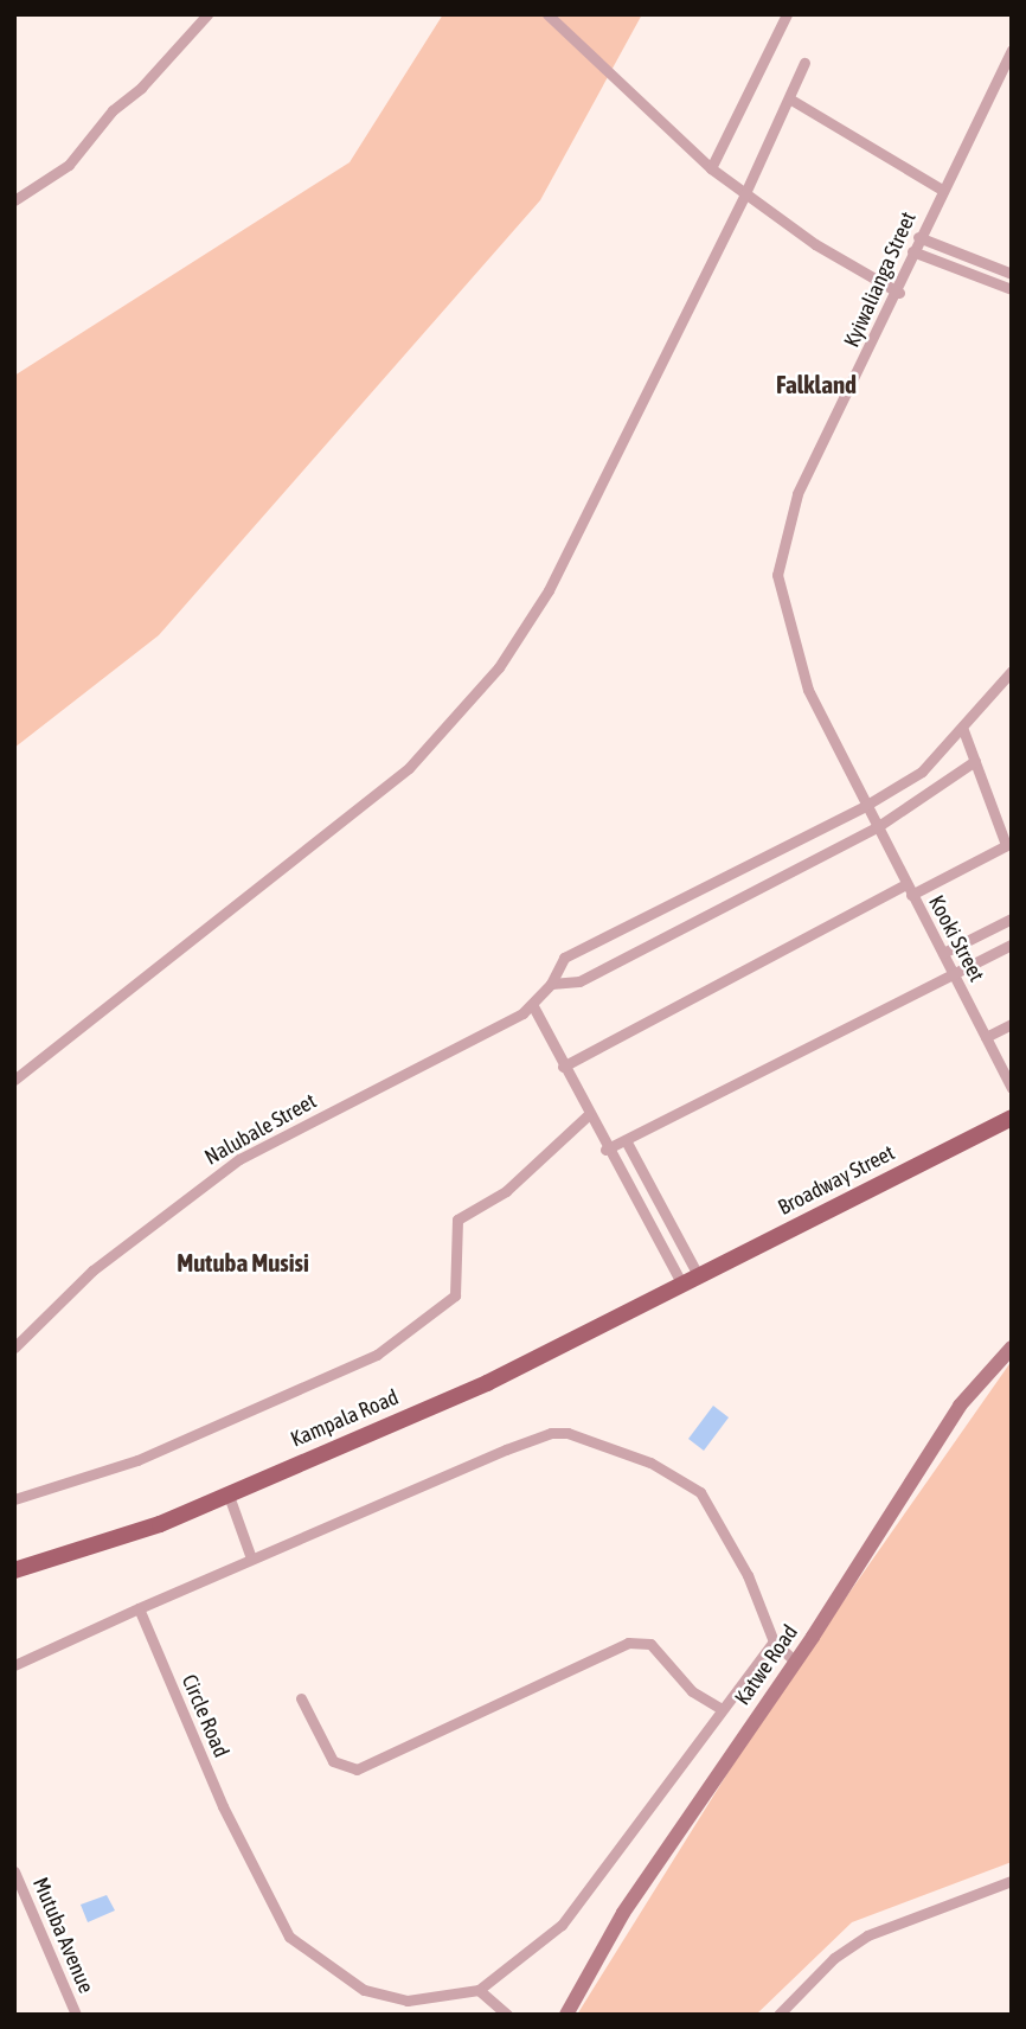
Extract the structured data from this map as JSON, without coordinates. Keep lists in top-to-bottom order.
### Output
{
  "streets": {
    "main road": ["Broadway Street", "Kampala Road"],
    "street": [
      "Kyiwalianga Street",
      "Kooki Street",
      "Nalubale Street",
      "Katwe Road",
      "Circle Road",
      "Mutuba Avenue"
    ]
  },
  "crossings": [
    ["Kyiwalianga Street", "Kooki Street"],
    ["Kyiwalianga Street", "Nalubale Street"],
    ["Kooki Street", "Nalubale Street"],
    ["Broadway Street", "Kampala Road"]
  ],
  "districts": ["Falkland", "Mutuba Musisi"]
}
